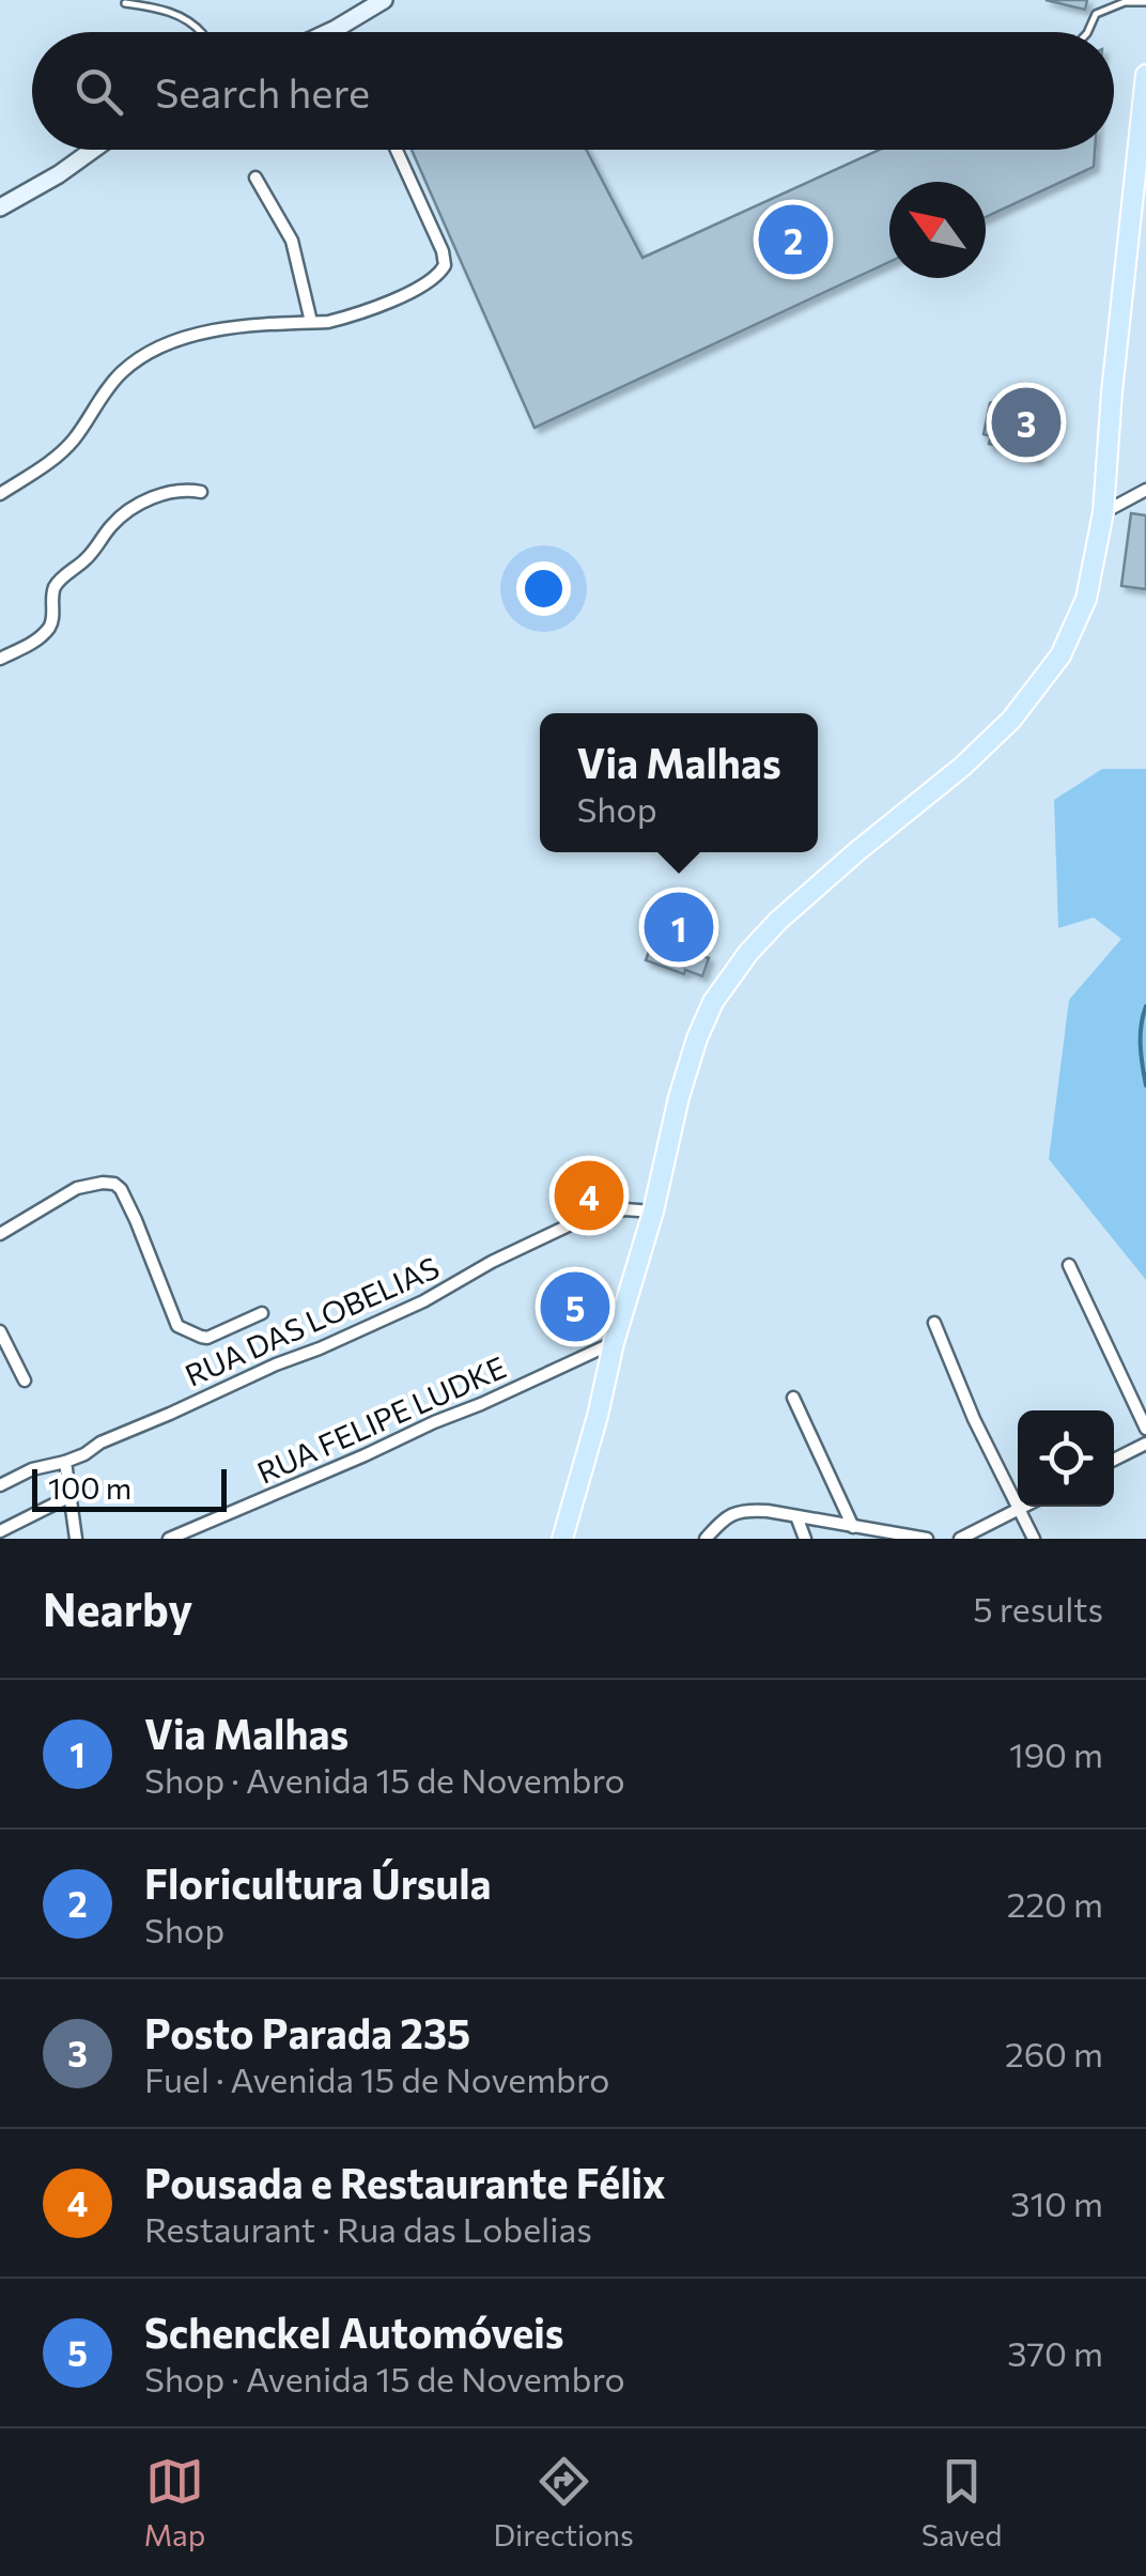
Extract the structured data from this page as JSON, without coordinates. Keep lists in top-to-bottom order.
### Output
{
  "streets": {
    "street": ["RUA DAS LOBELIAS", "RUA FELIPE LUDKE"]
  },
  "scale_bar": "100 m",
  "north": "top left",
  "page": {
    "search": "Search here",
    "pins": [
      "2",
      "3",
      "1",
      "4",
      "5"
    ],
    "popup": ["Via Malhas", "Shop"],
    "scale": "100 m",
    "heading": ["Nearby", "5 results"],
    "list": [
      {
        "mark": "1",
        "name": "Via Malhas",
        "note": "Shop · Avenida 15 de Novembro",
        "value": "190 m"
      },
      {
        "mark": "2",
        "name": "Floricultura Úrsula",
        "note": "Shop",
        "value": "220 m"
      },
      {
        "mark": "3",
        "name": "Posto Parada 235",
        "note": "Fuel · Avenida 15 de Novembro",
        "value": "260 m"
      },
      {
        "mark": "4",
        "name": "Pousada e Restaurante Félix",
        "note": "Restaurant · Rua das Lobelias",
        "value": "310 m"
      },
      {
        "mark": "5",
        "name": "Schenckel Automóveis",
        "note": "Shop · Avenida 15 de Novembro",
        "value": "370 m"
      }
    ],
    "nav": ["Map", "Directions", "Saved"]
  }
}
